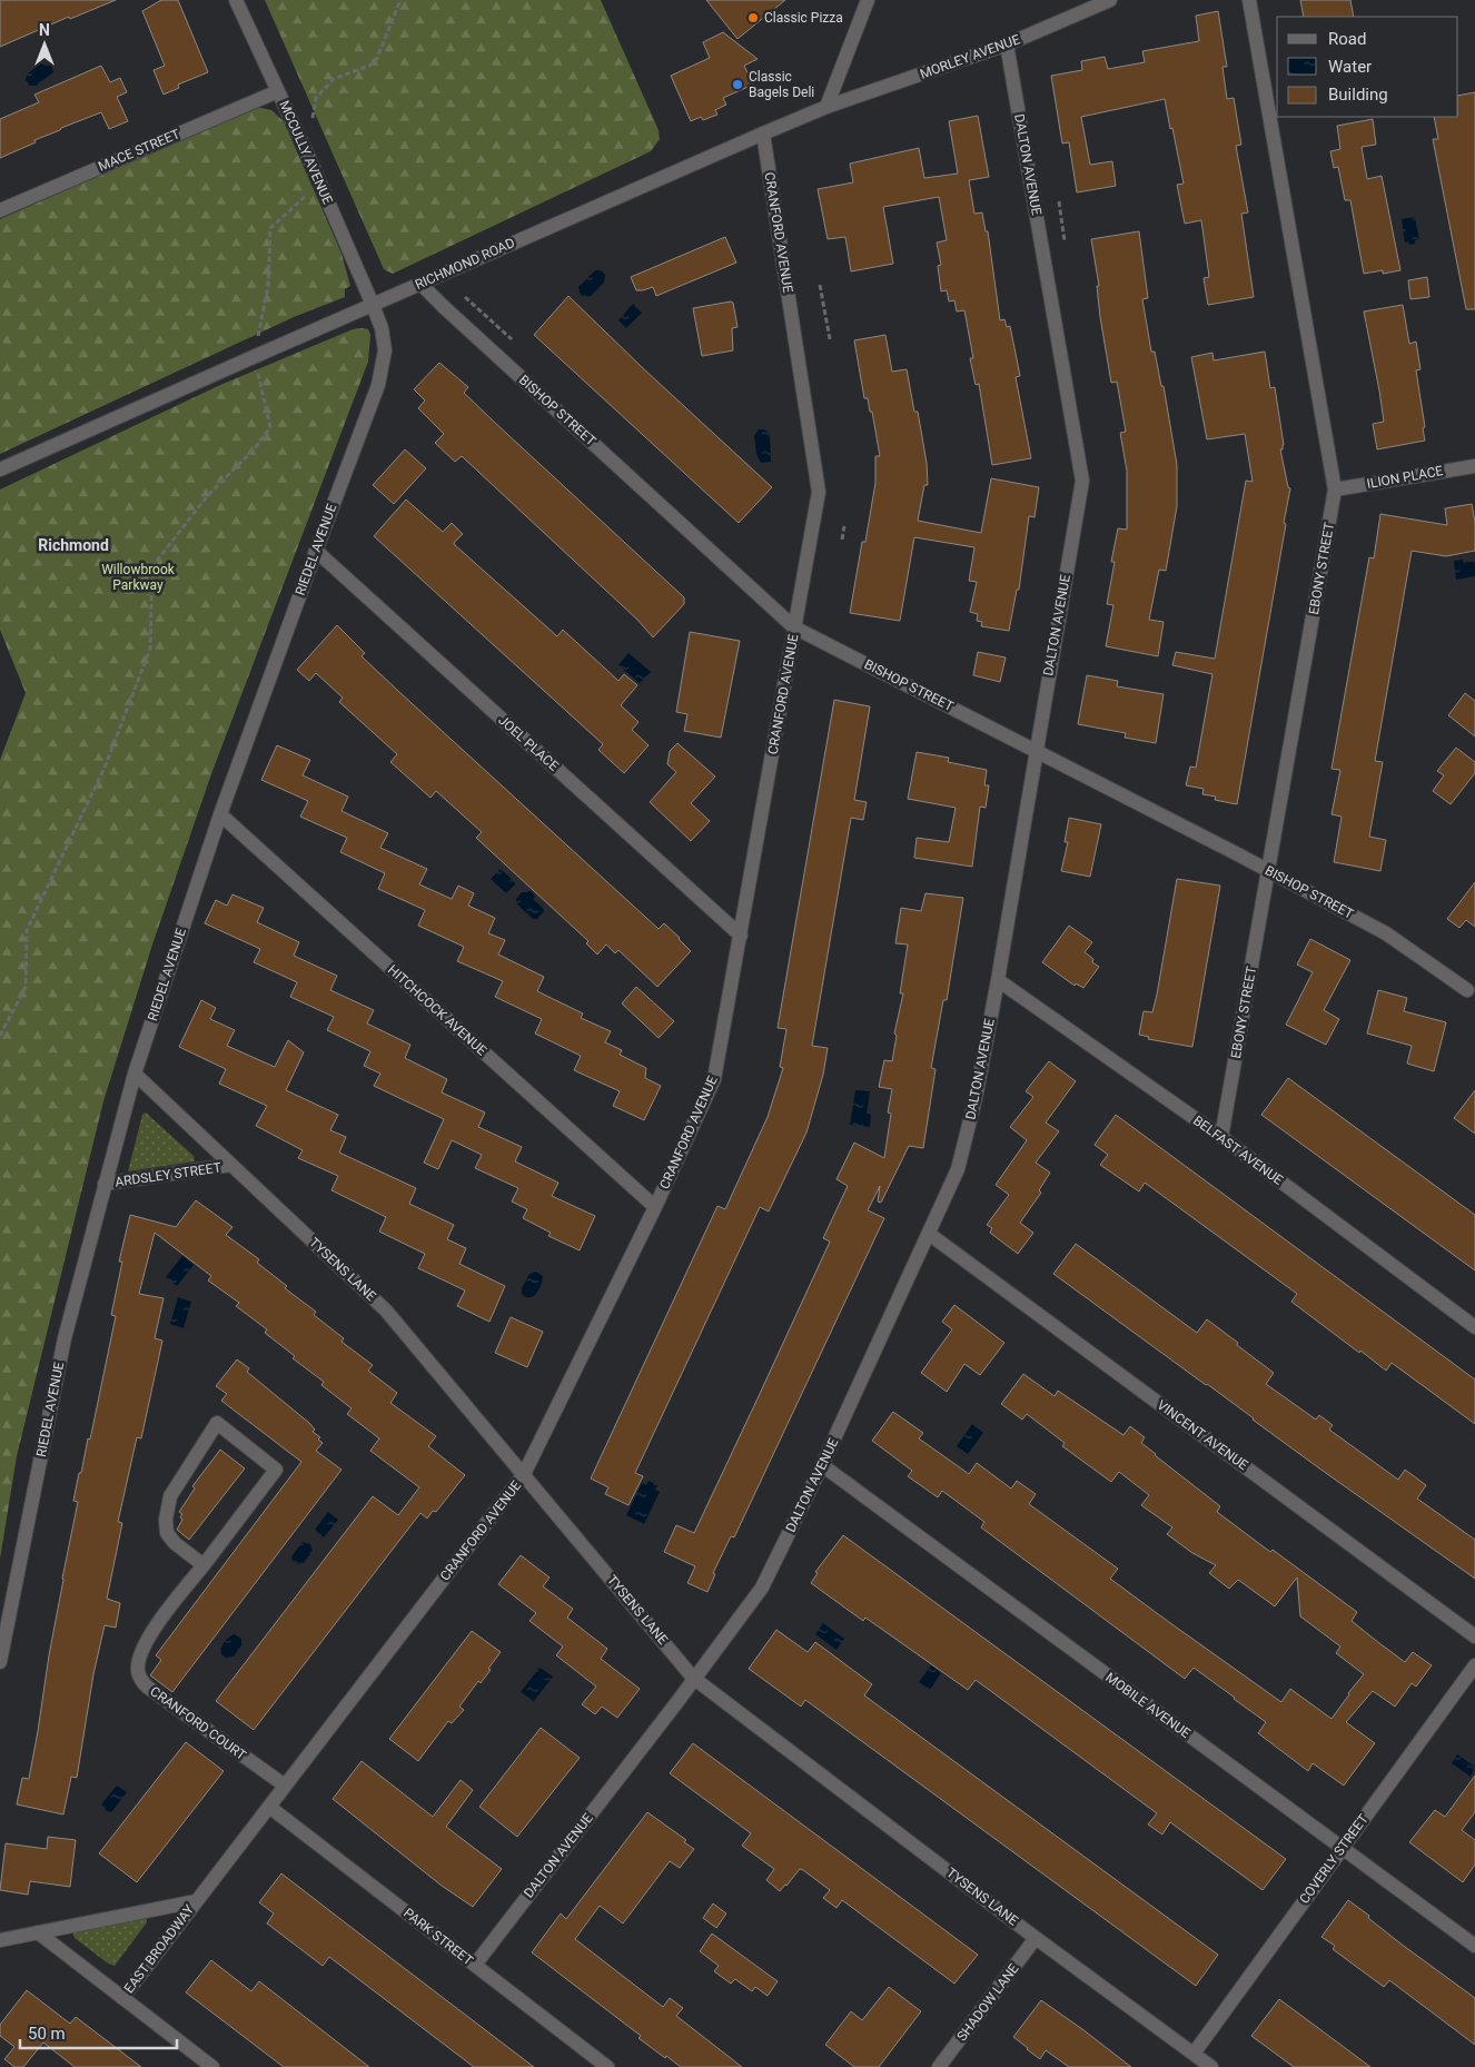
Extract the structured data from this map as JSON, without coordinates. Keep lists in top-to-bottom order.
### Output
{
  "streets": {
    "street": [
      "MORLEY AVENUE",
      "MACE STREET",
      "MCCULLY AVENUE",
      "DALTON AVENUE",
      "CRANFORD AVENUE",
      "RICHMOND ROAD",
      "BISHOP STREET",
      "ILION PLACE",
      "RIEDEL AVENUE",
      "EBONY STREET",
      "JOEL PLACE",
      "HITCHCOCK AVENUE",
      "BELFAST AVENUE",
      "ARDSLEY STREET",
      "TYSENS LANE",
      "VINCENT AVENUE",
      "MOBILE AVENUE",
      "CRANFORD COURT",
      "COVERLY STREET",
      "PARK STREET",
      "EAST BROADWAY",
      "SHADOW LANE"
    ]
  },
  "crossings": [
    ["MORLEY AVENUE", "DALTON AVENUE"],
    ["MORLEY AVENUE", "RICHMOND ROAD"],
    ["MACE STREET", "MCCULLY AVENUE"],
    ["MCCULLY AVENUE", "RICHMOND ROAD"],
    ["MCCULLY AVENUE", "RIEDEL AVENUE"],
    ["DALTON AVENUE", "BISHOP STREET"],
    ["DALTON AVENUE", "BELFAST AVENUE"],
    ["DALTON AVENUE", "TYSENS LANE"],
    ["DALTON AVENUE", "VINCENT AVENUE"],
    ["DALTON AVENUE", "MOBILE AVENUE"],
    ["DALTON AVENUE", "PARK STREET"],
    ["CRANFORD AVENUE", "RICHMOND ROAD"],
    ["CRANFORD AVENUE", "BISHOP STREET"],
    ["CRANFORD AVENUE", "JOEL PLACE"],
    ["CRANFORD AVENUE", "HITCHCOCK AVENUE"],
    ["CRANFORD AVENUE", "TYSENS LANE"],
    ["CRANFORD AVENUE", "CRANFORD COURT"],
    ["CRANFORD AVENUE", "PARK STREET"],
    ["CRANFORD AVENUE", "EAST BROADWAY"],
    ["RICHMOND ROAD", "BISHOP STREET"],
    ["RICHMOND ROAD", "RIEDEL AVENUE"],
    ["BISHOP STREET", "EBONY STREET"],
    ["ILION PLACE", "EBONY STREET"],
    ["RIEDEL AVENUE", "JOEL PLACE"],
    ["RIEDEL AVENUE", "HITCHCOCK AVENUE"],
    ["RIEDEL AVENUE", "ARDSLEY STREET"],
    ["RIEDEL AVENUE", "TYSENS LANE"],
    ["EBONY STREET", "BELFAST AVENUE"],
    ["ARDSLEY STREET", "TYSENS LANE"],
    ["TYSENS LANE", "COVERLY STREET"],
    ["TYSENS LANE", "SHADOW LANE"],
    ["MOBILE AVENUE", "COVERLY STREET"]
  ],
  "districts": ["Richmond"],
  "parks": ["Willowbrook Parkway"],
  "places": ["Classic Pizza", "Classic Bagels Deli"],
  "legend": ["Road", "Water", "Building"],
  "scale_bar": "50 m",
  "north": "top"
}
